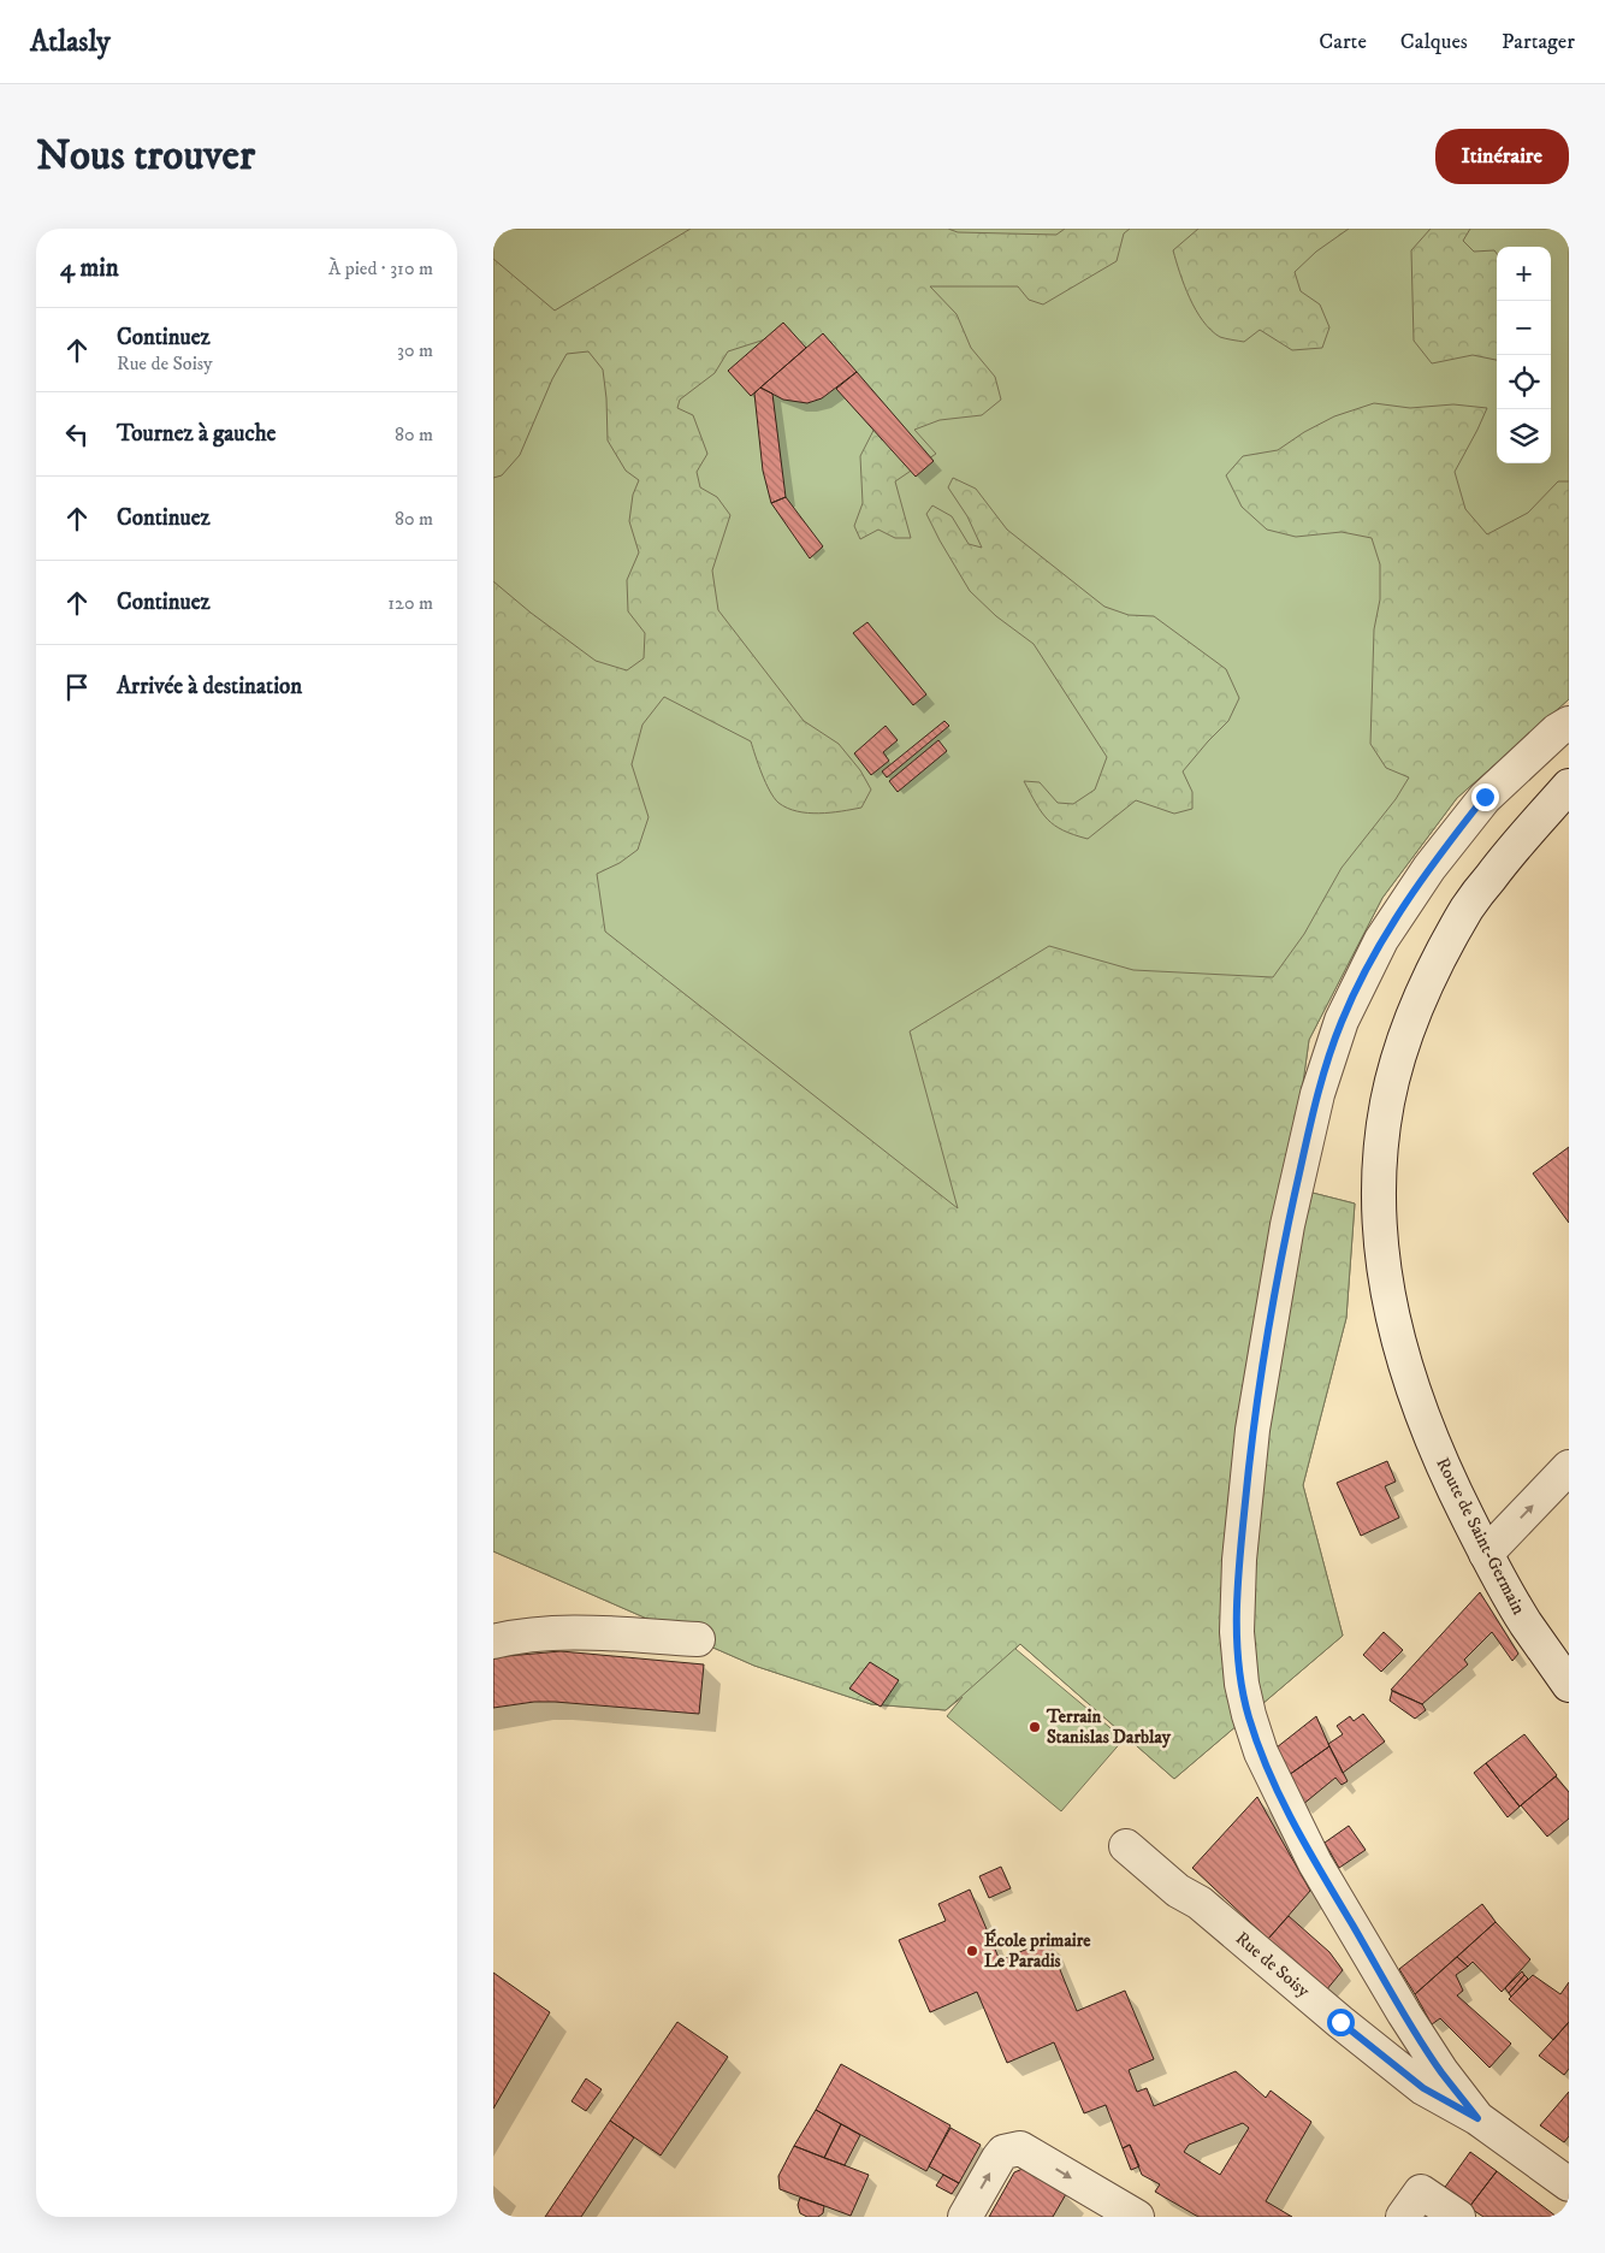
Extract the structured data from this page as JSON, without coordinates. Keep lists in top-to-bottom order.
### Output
{
  "streets": {
    "street": ["Route de Saint-Germain", "Rue de Soisy"]
  },
  "places": ["Terrain Stanislas Darblay", "École primaire Le Paradis"],
  "page": {
    "header": "Atlasly",
    "nav": ["Carte", "Calques", "Partager"],
    "buttons": "Itinéraire",
    "title": "Nous trouver",
    "heading": ["4 min", "À pied · 310 m"],
    "map_buttons": ["+", "−"],
    "list": [
      ["Continuez", "Rue de Soisy", "30 m"],
      ["Tournez à gauche", "80 m"],
      ["Continuez", "80 m"],
      ["Continuez", "120 m"],
      "Arrivée à destination"
    ]
  }
}
